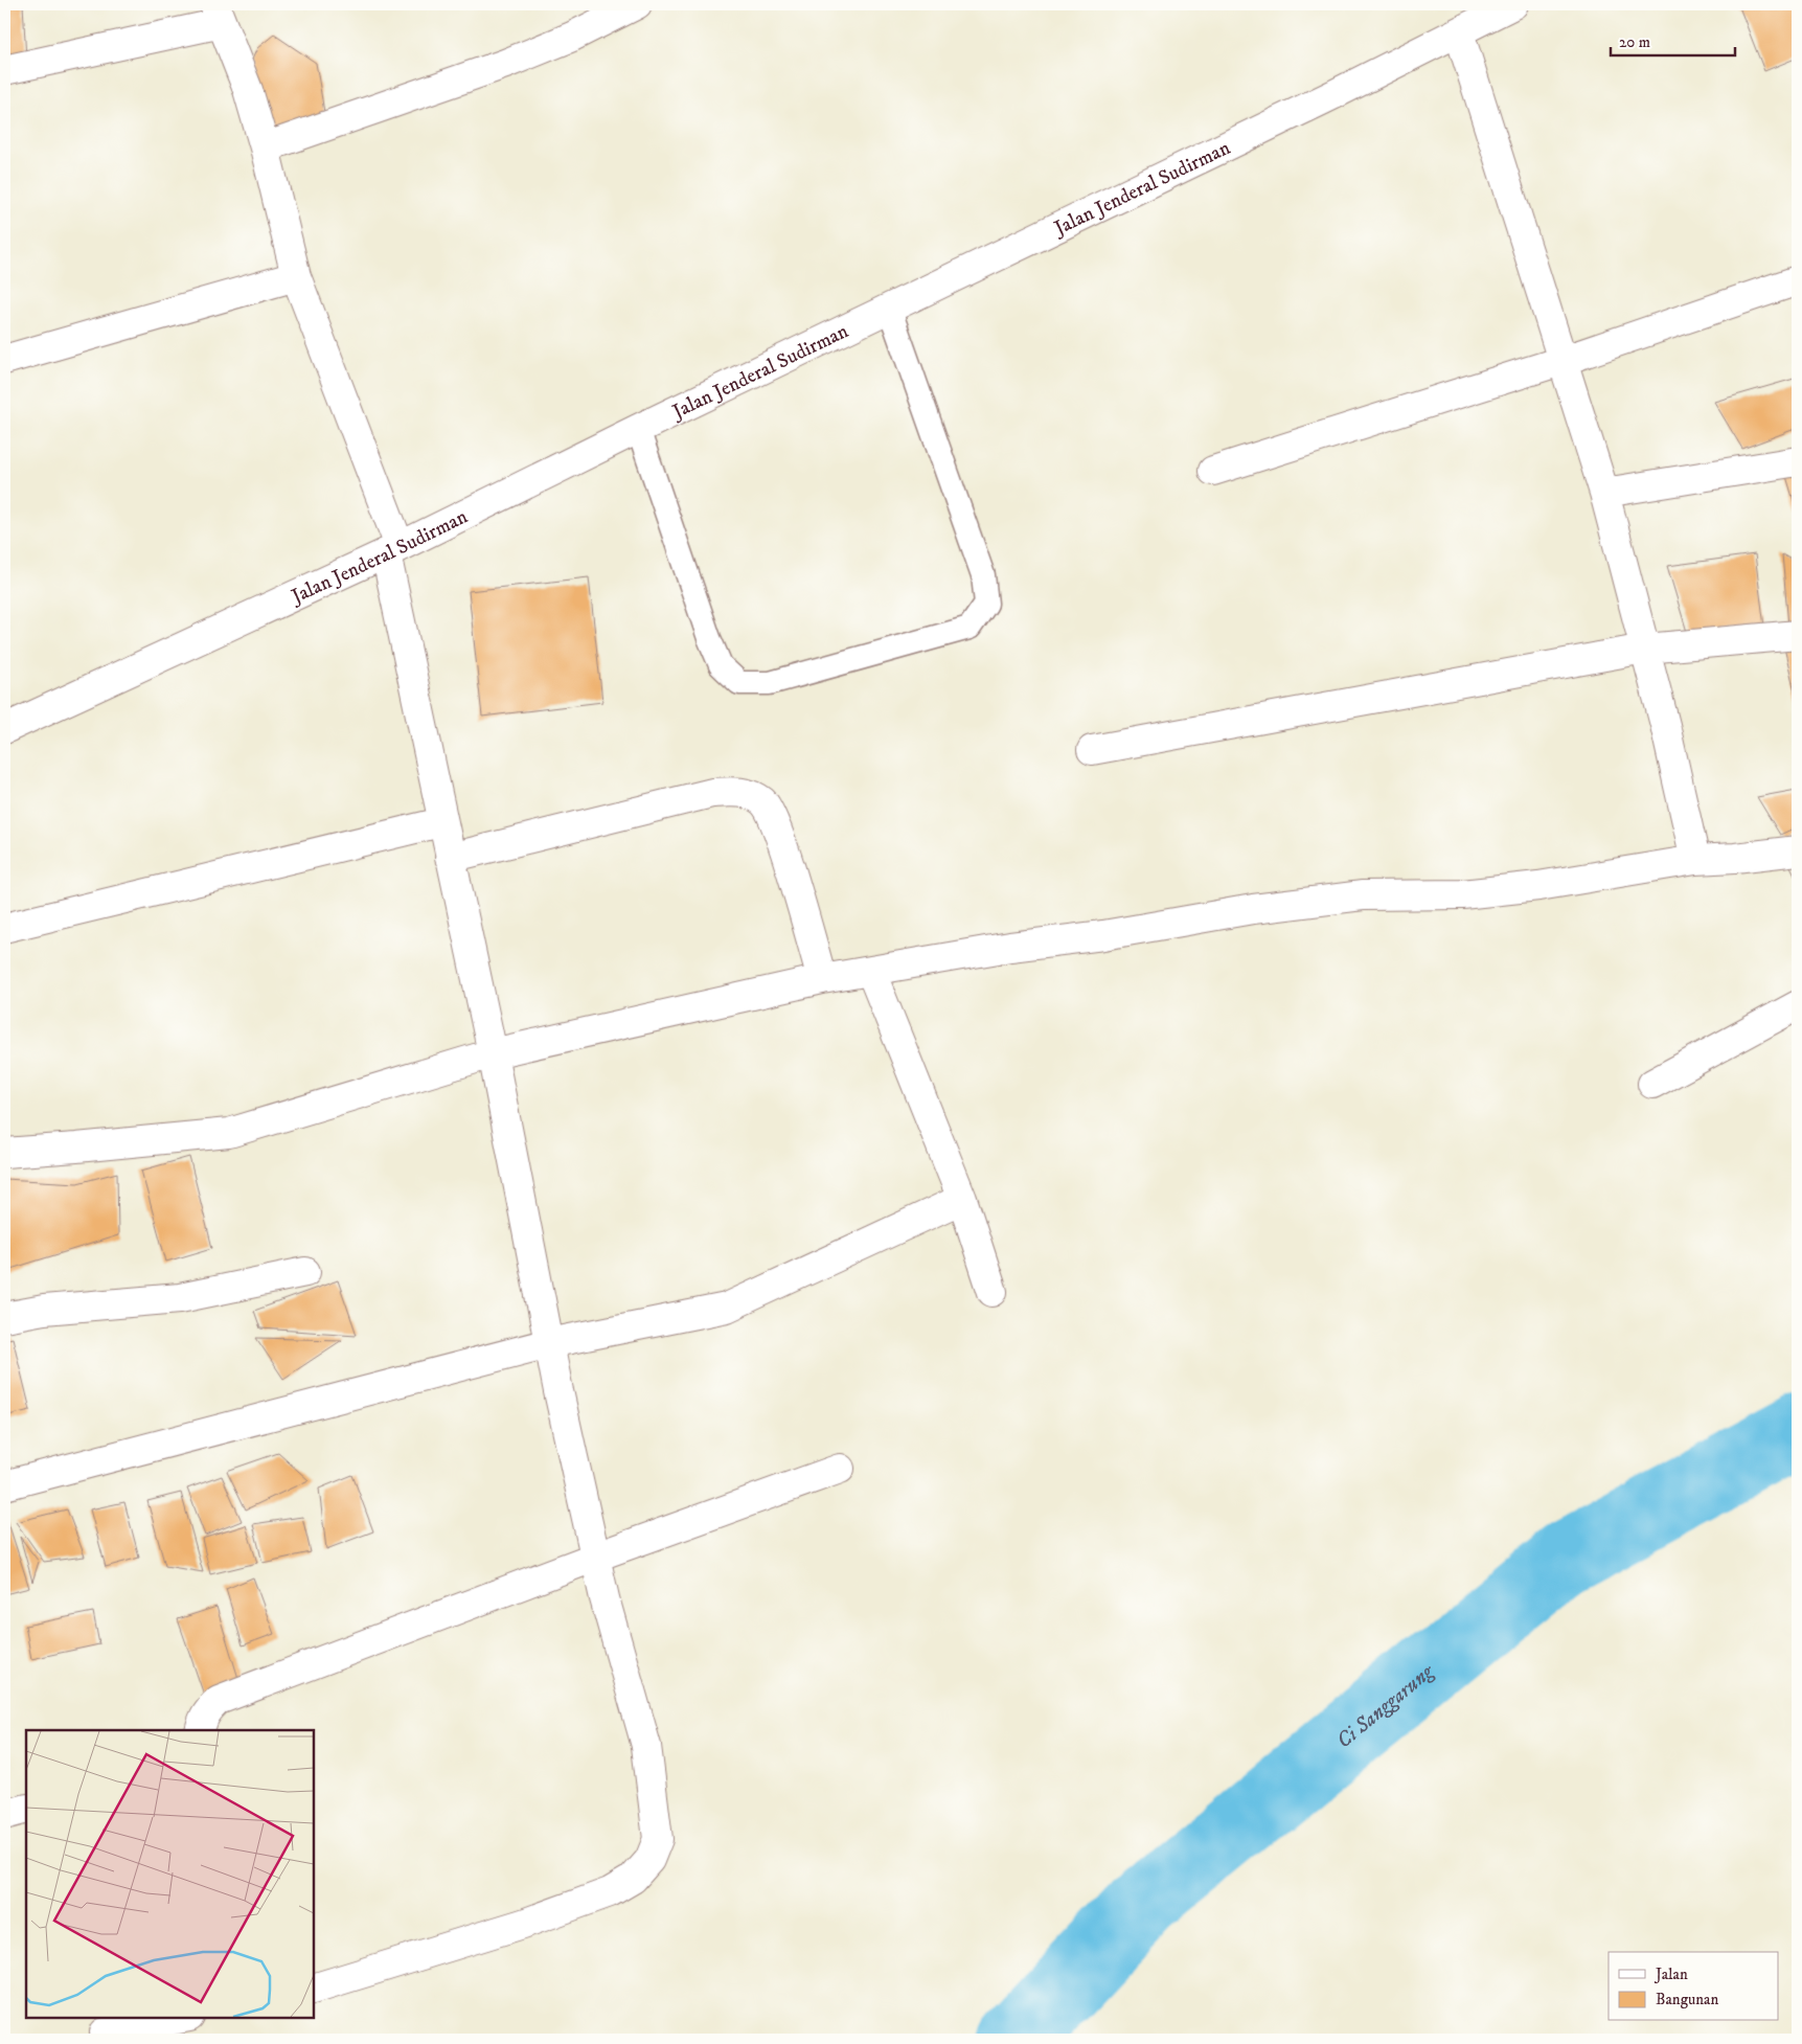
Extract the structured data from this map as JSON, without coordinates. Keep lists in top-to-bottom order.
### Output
{
  "streets": {
    "street": ["Jalan Jenderal Sudirman"]
  },
  "water": ["Ci Sanggarung"],
  "legend": ["Jalan", "Bangunan"],
  "scale_bar": "20 m"
}
